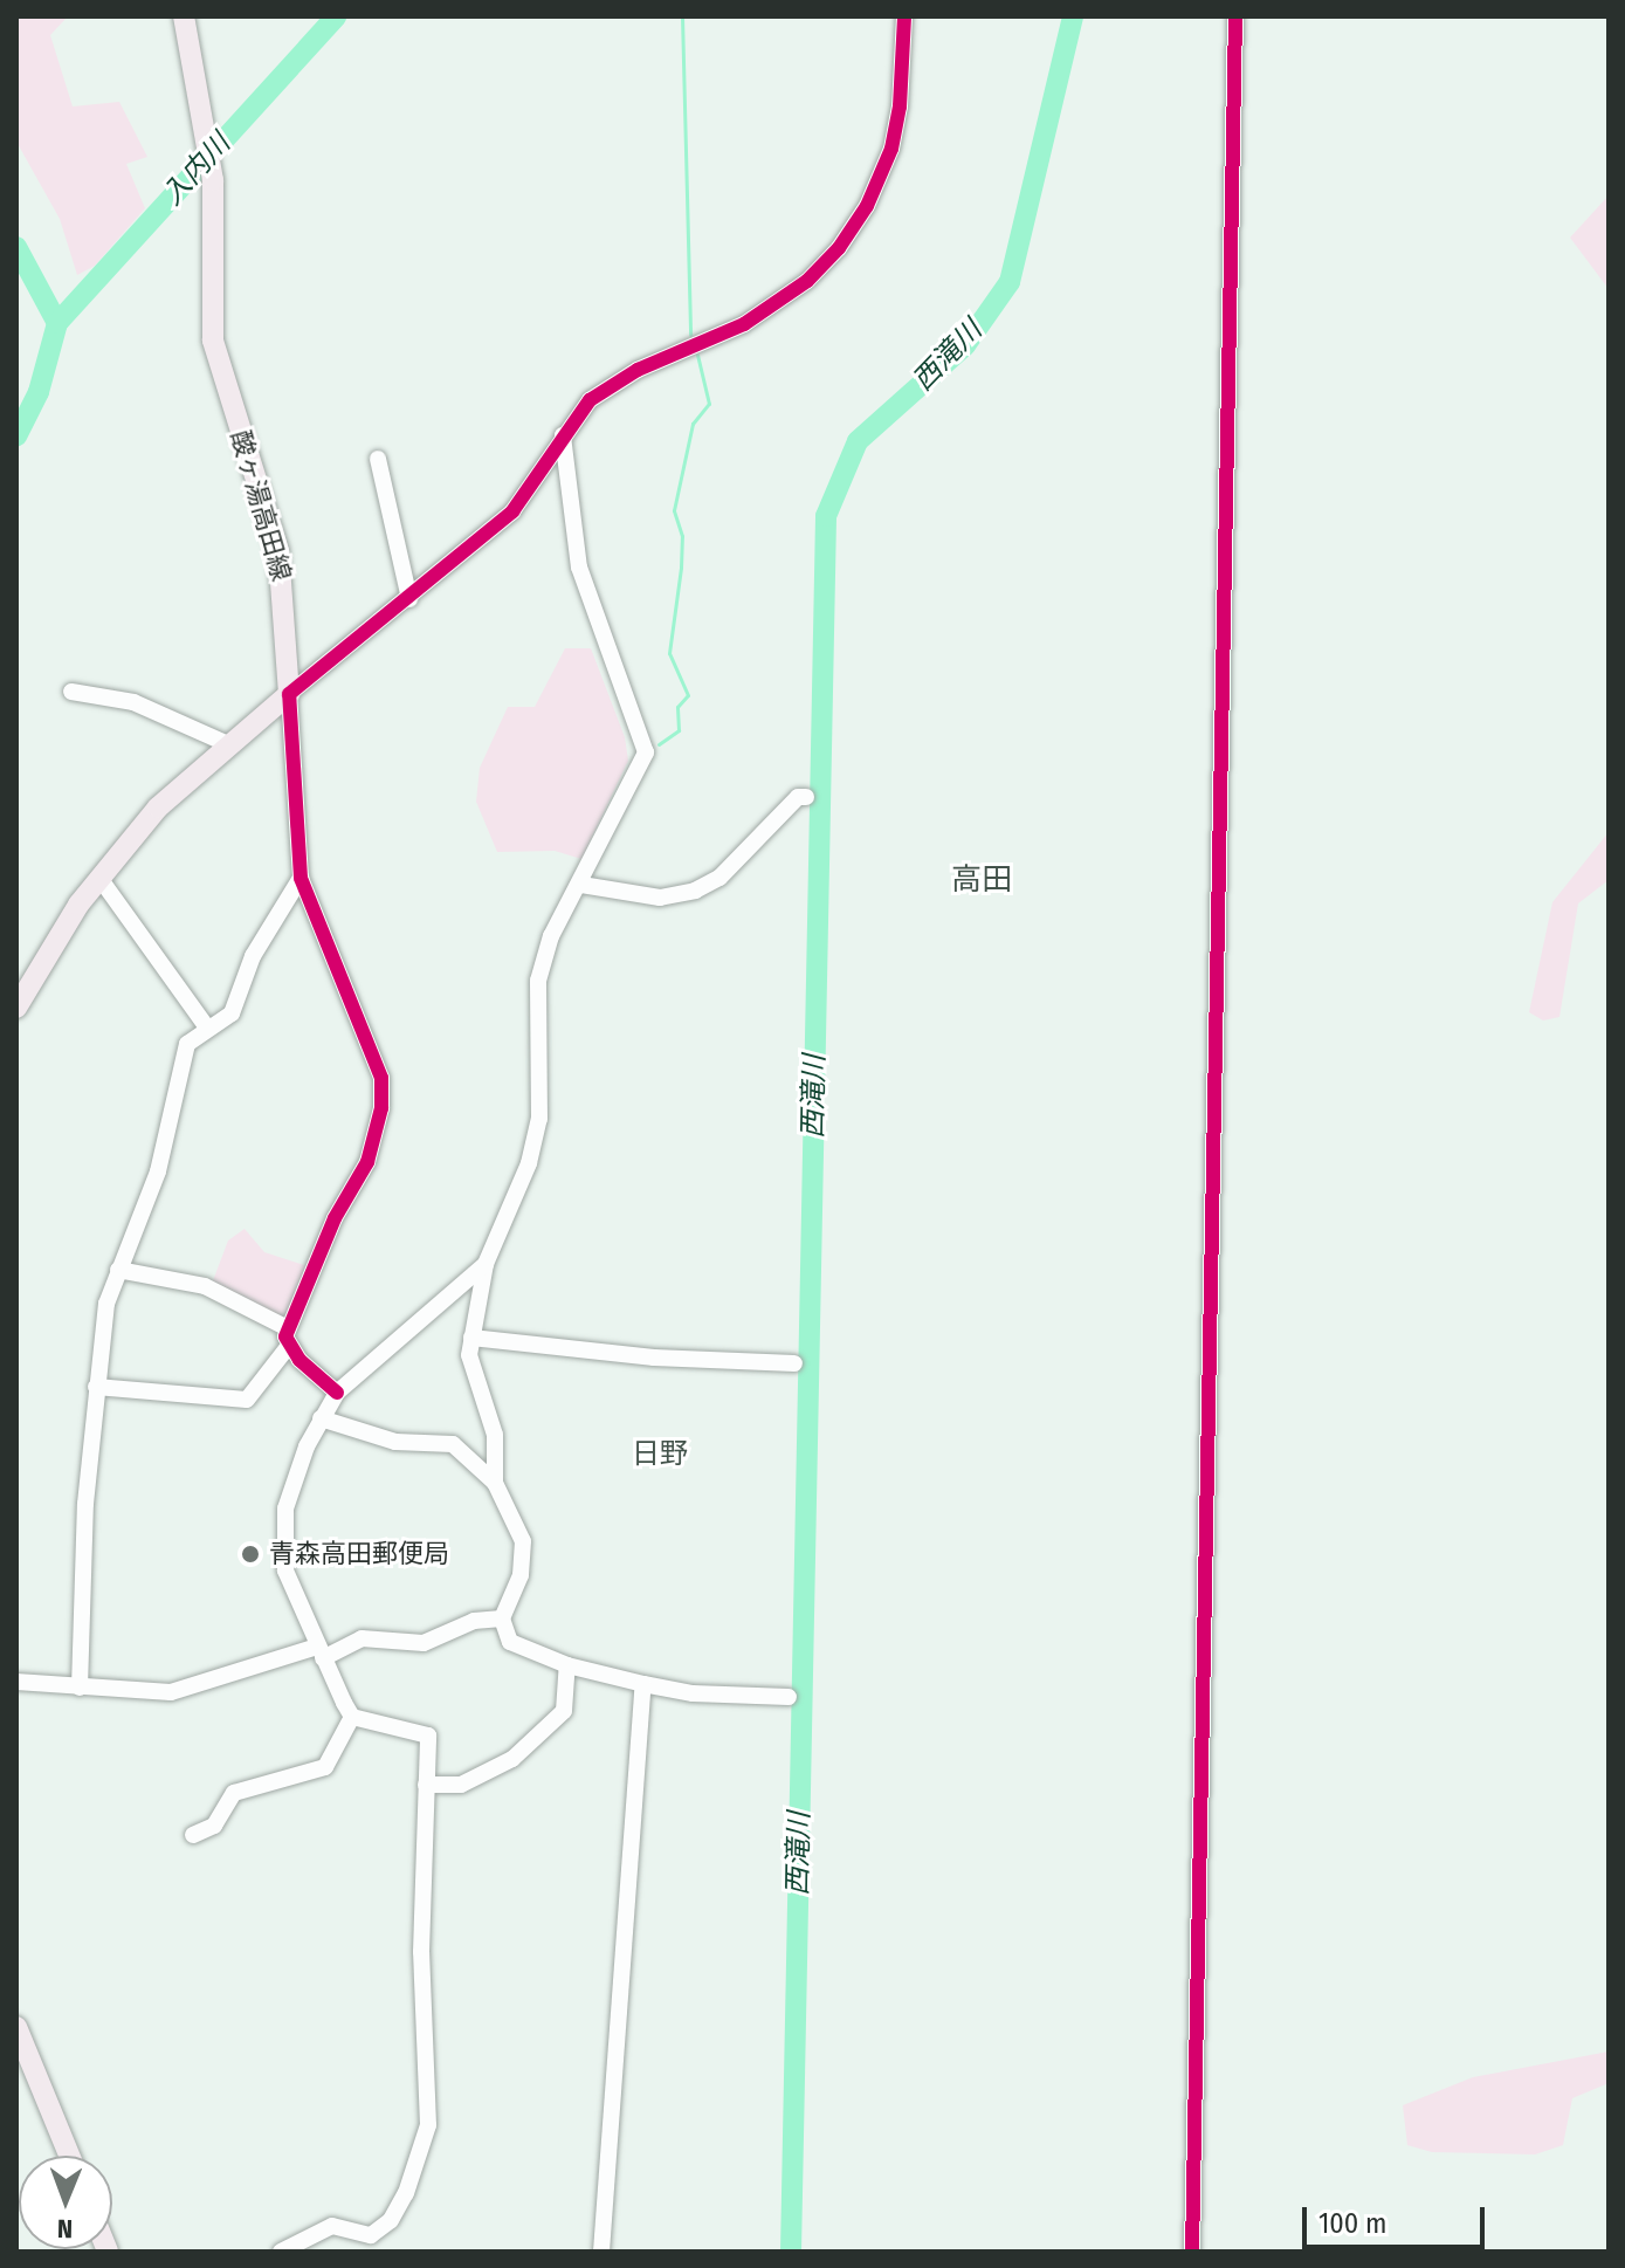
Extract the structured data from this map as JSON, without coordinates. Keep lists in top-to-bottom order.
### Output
{
  "streets": {
    "main road": ["酸ヶ湯高田線"]
  },
  "districts": ["高田", "日野"],
  "water": ["入内川", "西滝川"],
  "places": ["青森高田郵便局"],
  "scale_bar": "100 m",
  "north": "bottom"
}
